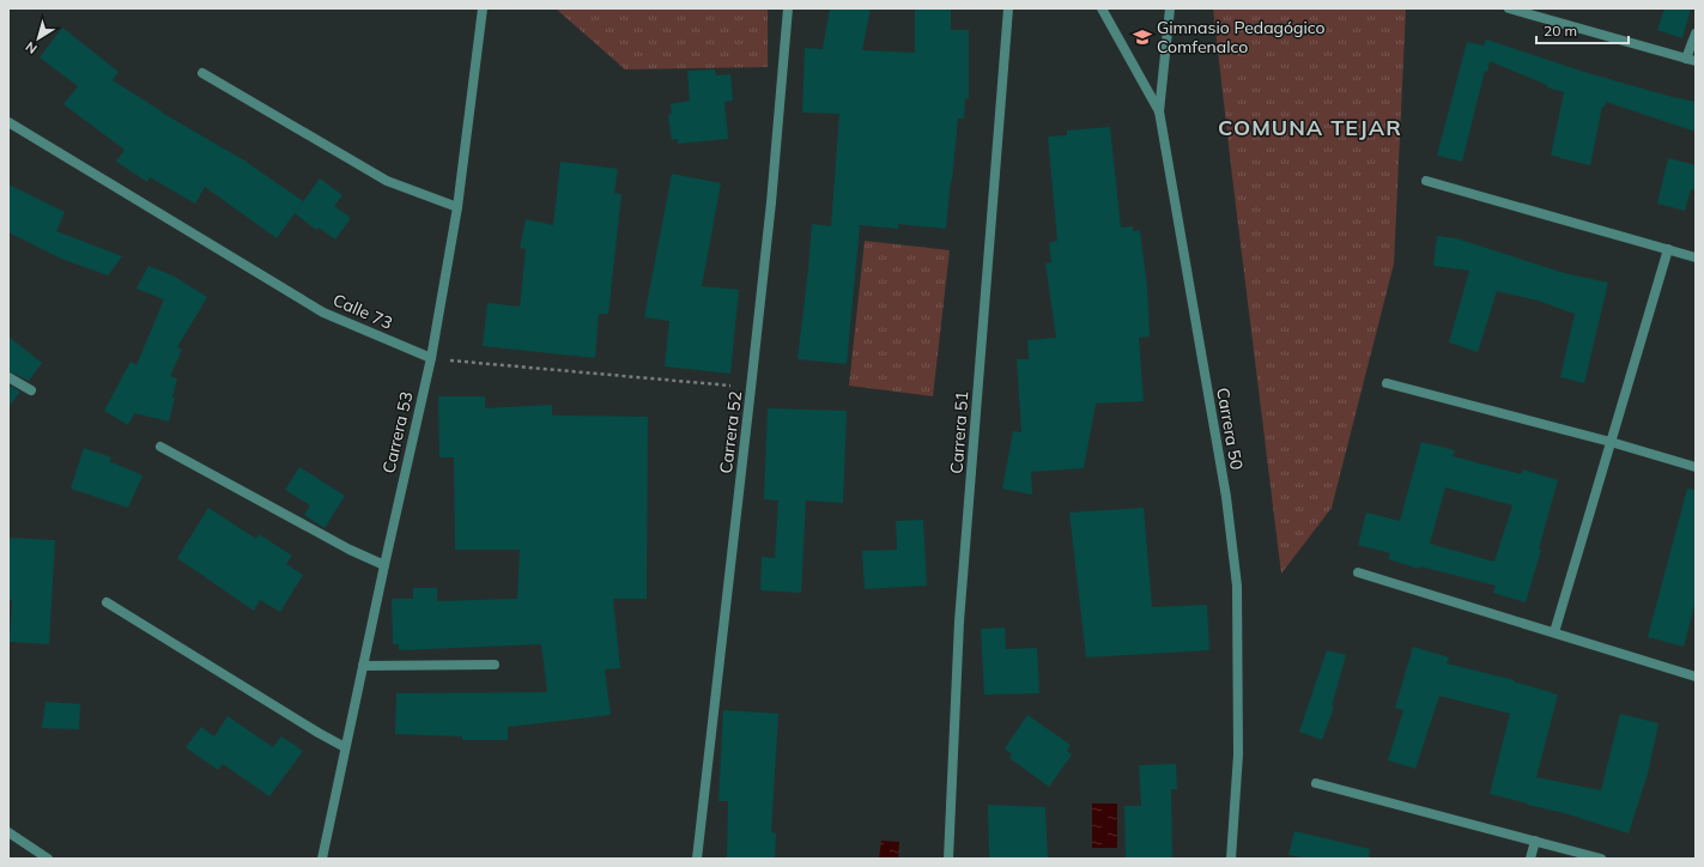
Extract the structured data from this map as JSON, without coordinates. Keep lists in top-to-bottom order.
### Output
{
  "streets": {
    "street": [
      "Calle 73",
      "Carrera 50",
      "Carrera 53",
      "Carrera 52",
      "Carrera 51"
    ]
  },
  "crossings": [
    ["Calle 73", "Carrera 53"]
  ],
  "districts": ["COMUNA TEJAR"],
  "places": {
    "school or university": ["Gimnasio Pedagógico Comfenalco"]
  },
  "scale_bar": "20 m",
  "north": "bottom left"
}
